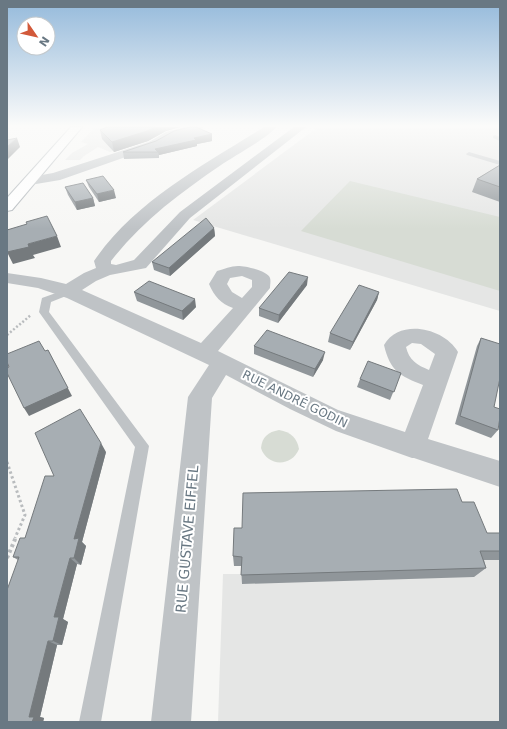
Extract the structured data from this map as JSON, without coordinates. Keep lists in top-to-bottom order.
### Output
{
  "streets": {
    "street": ["RUE ANDRÉ GODIN", "RUE GUSTAVE EIFFEL"]
  },
  "crossings": [
    ["RUE ANDRÉ GODIN", "RUE GUSTAVE EIFFEL"]
  ],
  "north": "bottom right"
}
